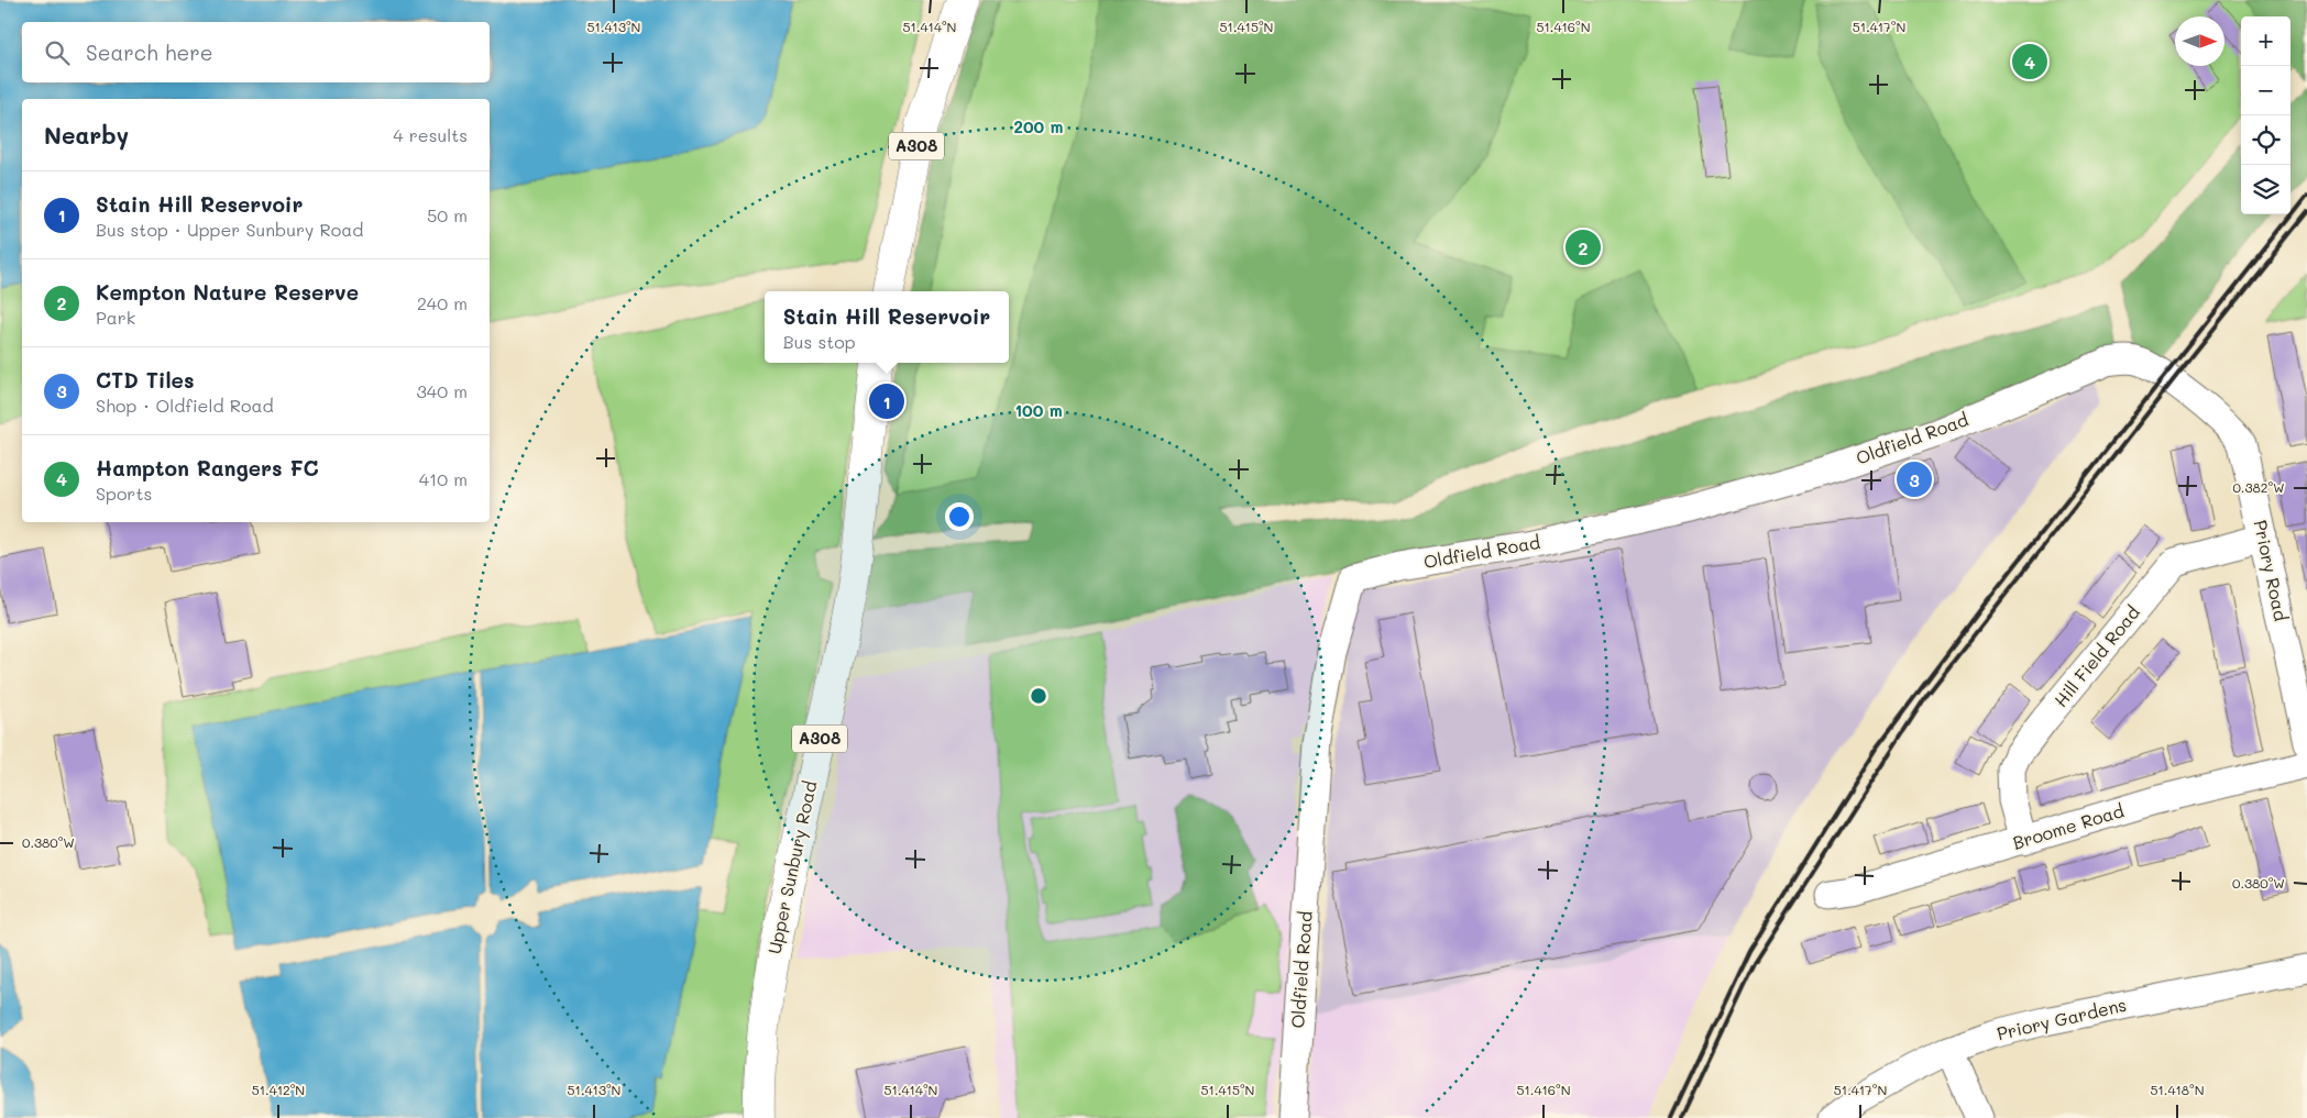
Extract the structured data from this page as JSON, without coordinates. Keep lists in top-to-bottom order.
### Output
{
  "streets": {
    "highway": ["A308", "Upper Sunbury Road"],
    "street": [
      "Oldfield Road",
      "Priory Road",
      "Hill Field Road",
      "Broome Road",
      "Priory Gardens"
    ]
  },
  "crossings": [
    ["Oldfield Road", "Priory Road"],
    ["Priory Road", "Hill Field Road"],
    ["Hill Field Road", "Broome Road"]
  ],
  "north": "right",
  "page": {
    "map_buttons": ["+", "−"],
    "search": "Search here",
    "pins": [
      "4",
      "2",
      "1",
      "3"
    ],
    "heading": ["Nearby", "4 results"],
    "list": [
      {
        "mark": "1",
        "name": "Stain Hill Reservoir",
        "note": "Bus stop · Upper Sunbury Road",
        "value": "50 m"
      },
      {
        "mark": "2",
        "name": "Kempton Nature Reserve",
        "note": "Park",
        "value": "240 m"
      },
      {
        "mark": "3",
        "name": "CTD Tiles",
        "note": "Shop · Oldfield Road",
        "value": "340 m"
      },
      {
        "mark": "4",
        "name": "Hampton Rangers FC",
        "note": "Sports",
        "value": "410 m"
      }
    ],
    "popup": ["Stain Hill Reservoir", "Bus stop"]
  },
  "coordinates": [
    "51.413°N",
    "51.414°N",
    "51.415°N",
    "51.416°N",
    "51.417°N",
    "0.382°W",
    "0.380°W",
    "51.412°N",
    "51.418°N"
  ],
  "rings": ["200 m", "100 m"]
}
